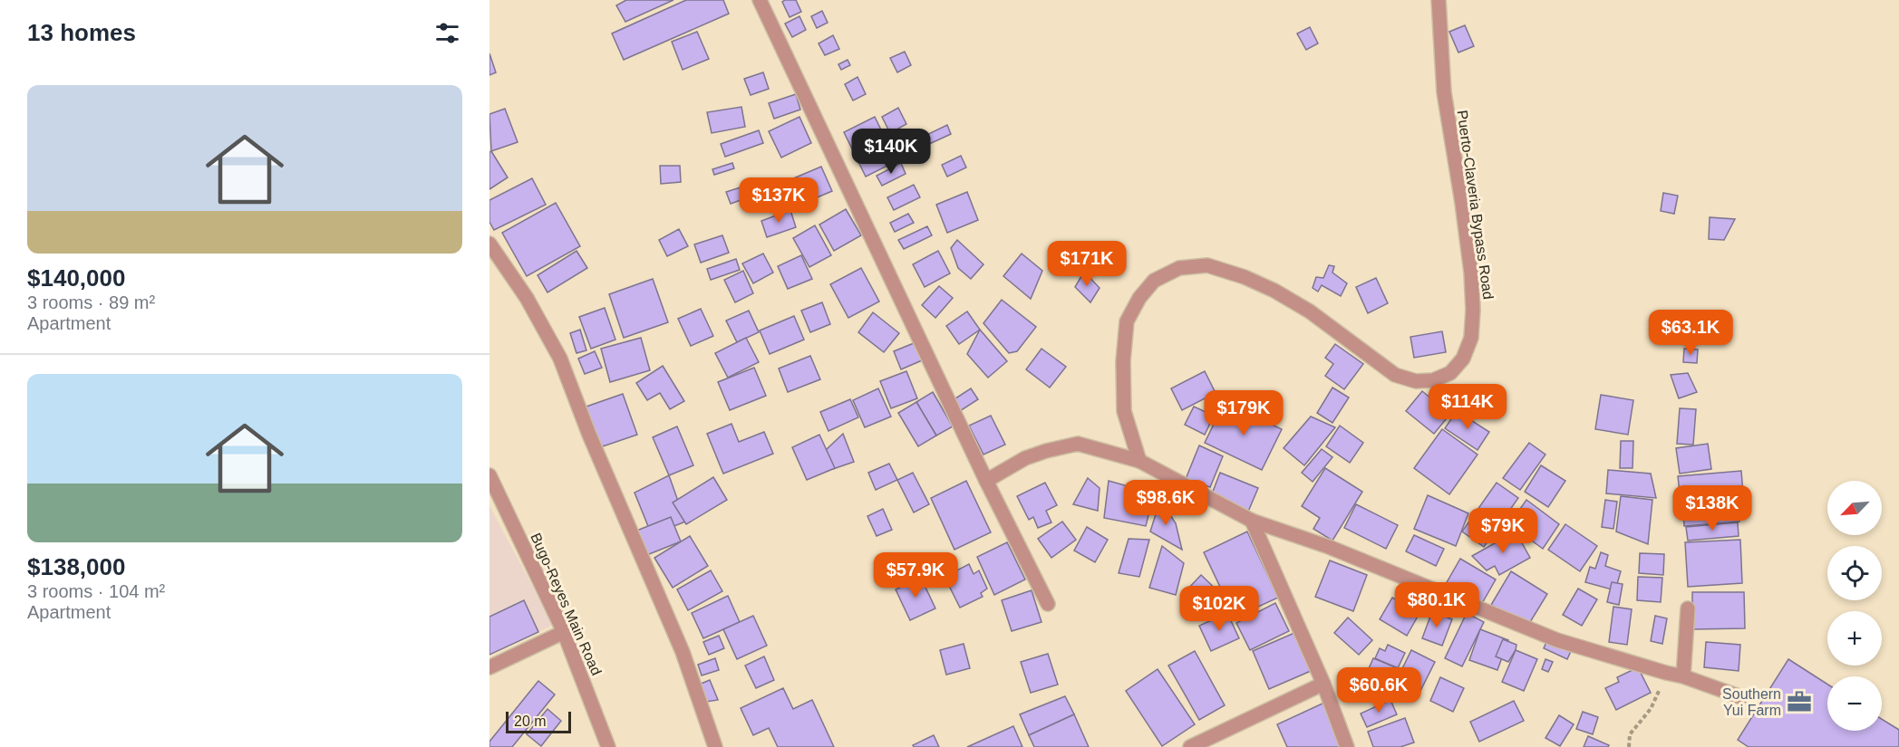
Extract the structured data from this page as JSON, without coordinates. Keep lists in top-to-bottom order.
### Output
{
  "streets": {
    "street": ["Puerto-Claveria Bypass Road", "Bugo-Reyes Main Road"]
  },
  "places": {
    "office": ["Southern Yui Farm"]
  },
  "scale_bar": "20 m",
  "north": "bottom left",
  "page": {
    "heading": "13 homes",
    "list": [
      {
        "name": "$140,000",
        "note": "3 rooms · 89 m² · Apartment"
      },
      {
        "name": "$138,000",
        "note": "3 rooms · 104 m² · Apartment"
      }
    ],
    "price": [
      "$140K",
      "$137K",
      "$171K",
      "$63.1K",
      "$114K",
      "$179K",
      "$98.6K",
      "$138K",
      "$79K",
      "$57.9K",
      "$80.1K",
      "$102K",
      "$60.6K"
    ],
    "map_buttons": ["+", "−"],
    "scale": "20 m"
  }
}
